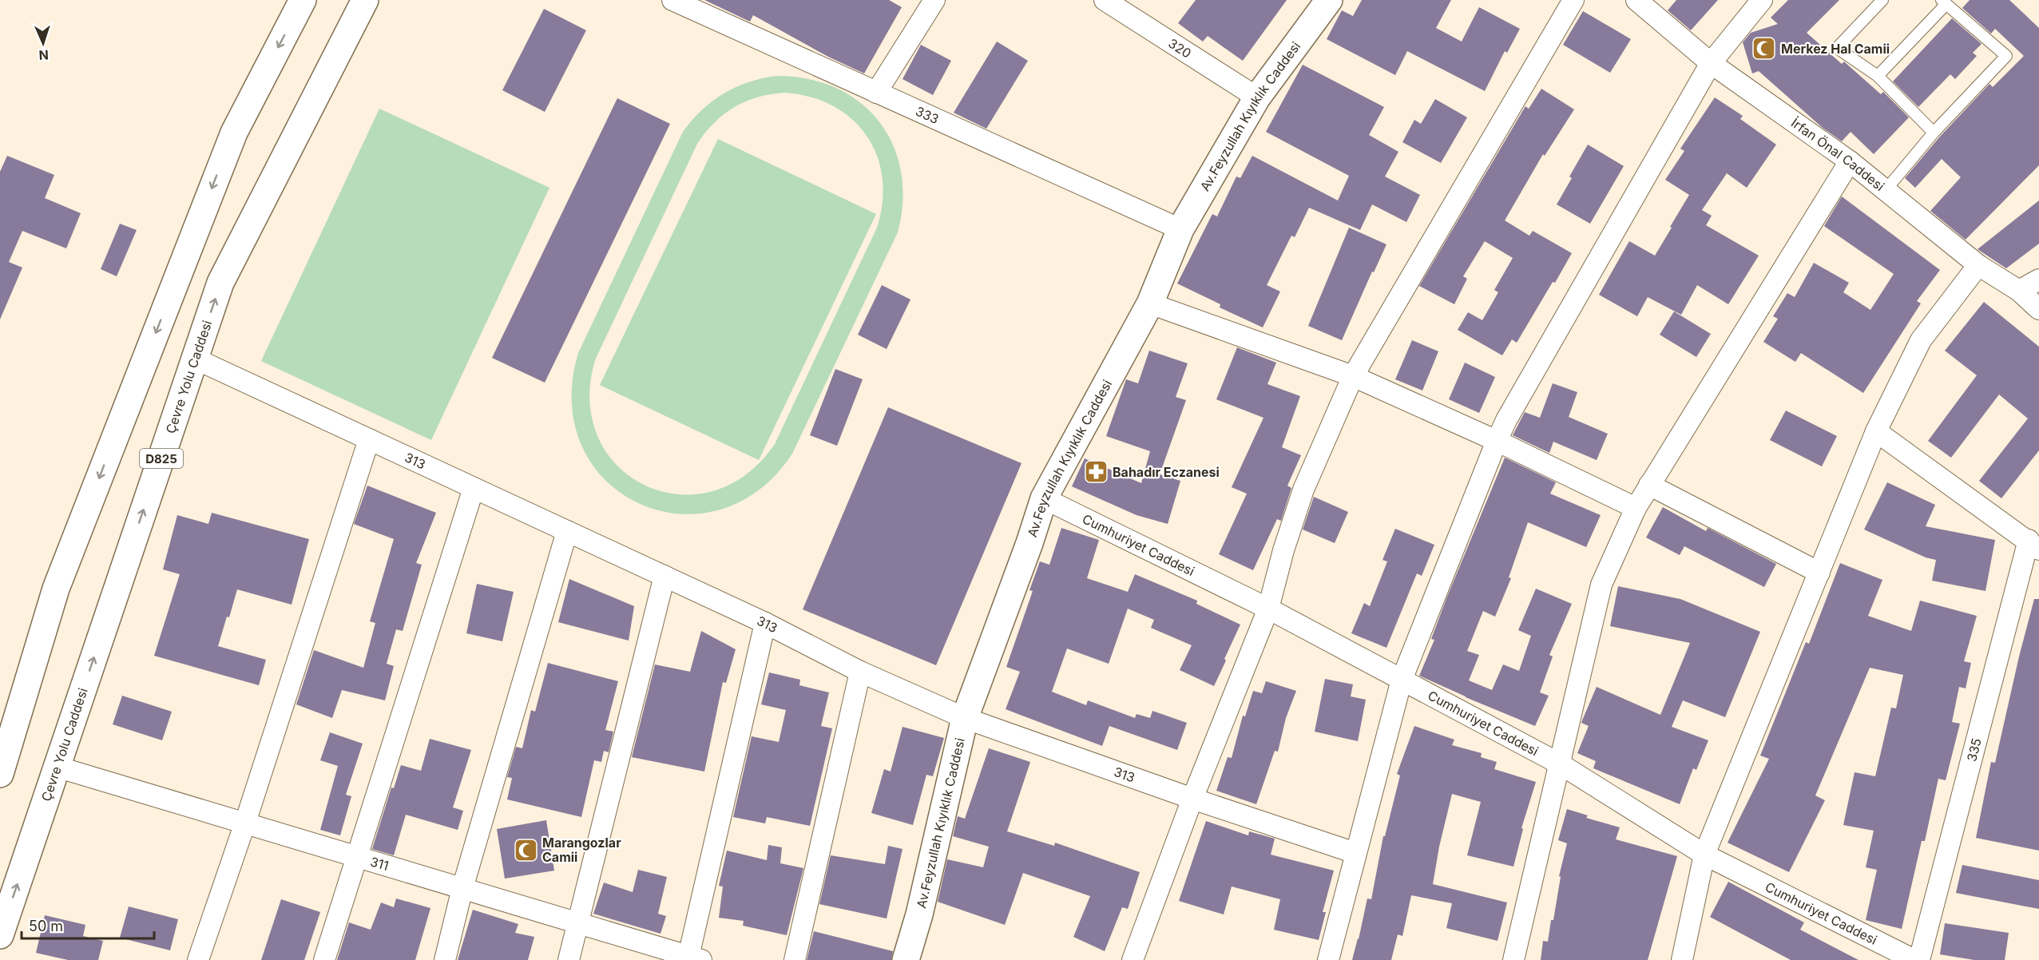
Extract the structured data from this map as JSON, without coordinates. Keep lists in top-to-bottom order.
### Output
{
  "streets": {
    "main road": ["Av.Feyzullah Kıyıklık Caddesi", "Çevre Yolu Caddesi", "D825"],
    "street": [
      "320",
      "333",
      "İrfan Önal Caddesi",
      "313",
      "Cumhuriyet Caddesi",
      "335",
      "311"
    ]
  },
  "crossings": [
    ["320", "Av.Feyzullah Kıyıklık Caddesi"],
    ["333", "Av.Feyzullah Kıyıklık Caddesi"],
    ["Av.Feyzullah Kıyıklık Caddesi", "313"],
    ["Av.Feyzullah Kıyıklık Caddesi", "Cumhuriyet Caddesi"],
    ["Çevre Yolu Caddesi", "313"],
    ["Çevre Yolu Caddesi", "311"]
  ],
  "places": {
    "mosque": ["Merkez Hal Camii", "Marangozlar Camii"],
    "pharmacy": ["Bahadır Eczanesi"]
  },
  "scale_bar": "50 m",
  "north": "bottom"
}
